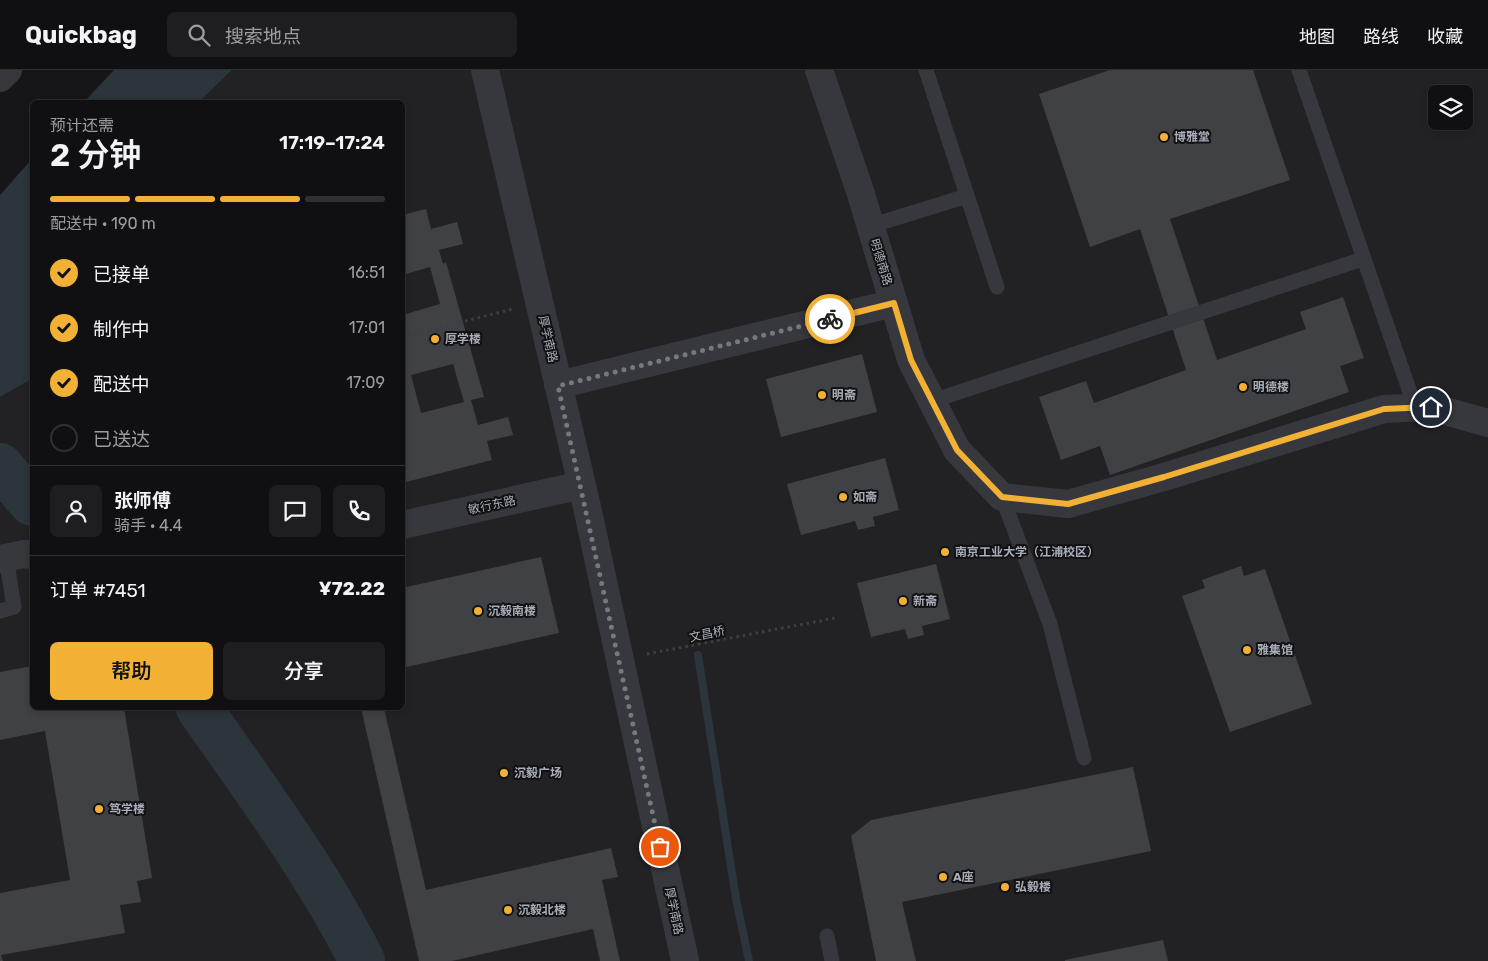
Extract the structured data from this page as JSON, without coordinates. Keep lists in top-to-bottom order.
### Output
{
  "streets": {
    "street": ["明德南路", "厚学南路", "敏行东路"],
    "path": ["文昌桥"]
  },
  "crossings": [
    ["厚学南路", "敏行东路"],
    ["厚学南路", "文昌桥"]
  ],
  "places": [
    "博雅堂",
    "厚学楼",
    "明德楼",
    "明斋",
    "如斋",
    "南京工业大学（江浦校区）",
    "新斋",
    "沉毅南楼",
    "雅集馆",
    "沉毅广场",
    "笃学楼",
    "A座",
    "弘毅楼",
    "沉毅北楼"
  ],
  "page": {
    "header": "Quickbag",
    "search": "搜索地点",
    "nav": ["地图", "路线", "收藏"],
    "heading": ["2 分钟", "预计还需", "17:19–17:24"],
    "panel": [
      "张师傅",
      "骑手 · 4.4",
      "订单 #7451",
      "¥72.22"
    ],
    "bar": "配送中 · 190 m",
    "list": [
      ["已接单", "16:51"],
      ["制作中", "17:01"],
      ["配送中", "17:09"],
      "已送达"
    ],
    "buttons": ["帮助", "分享"]
  }
}
